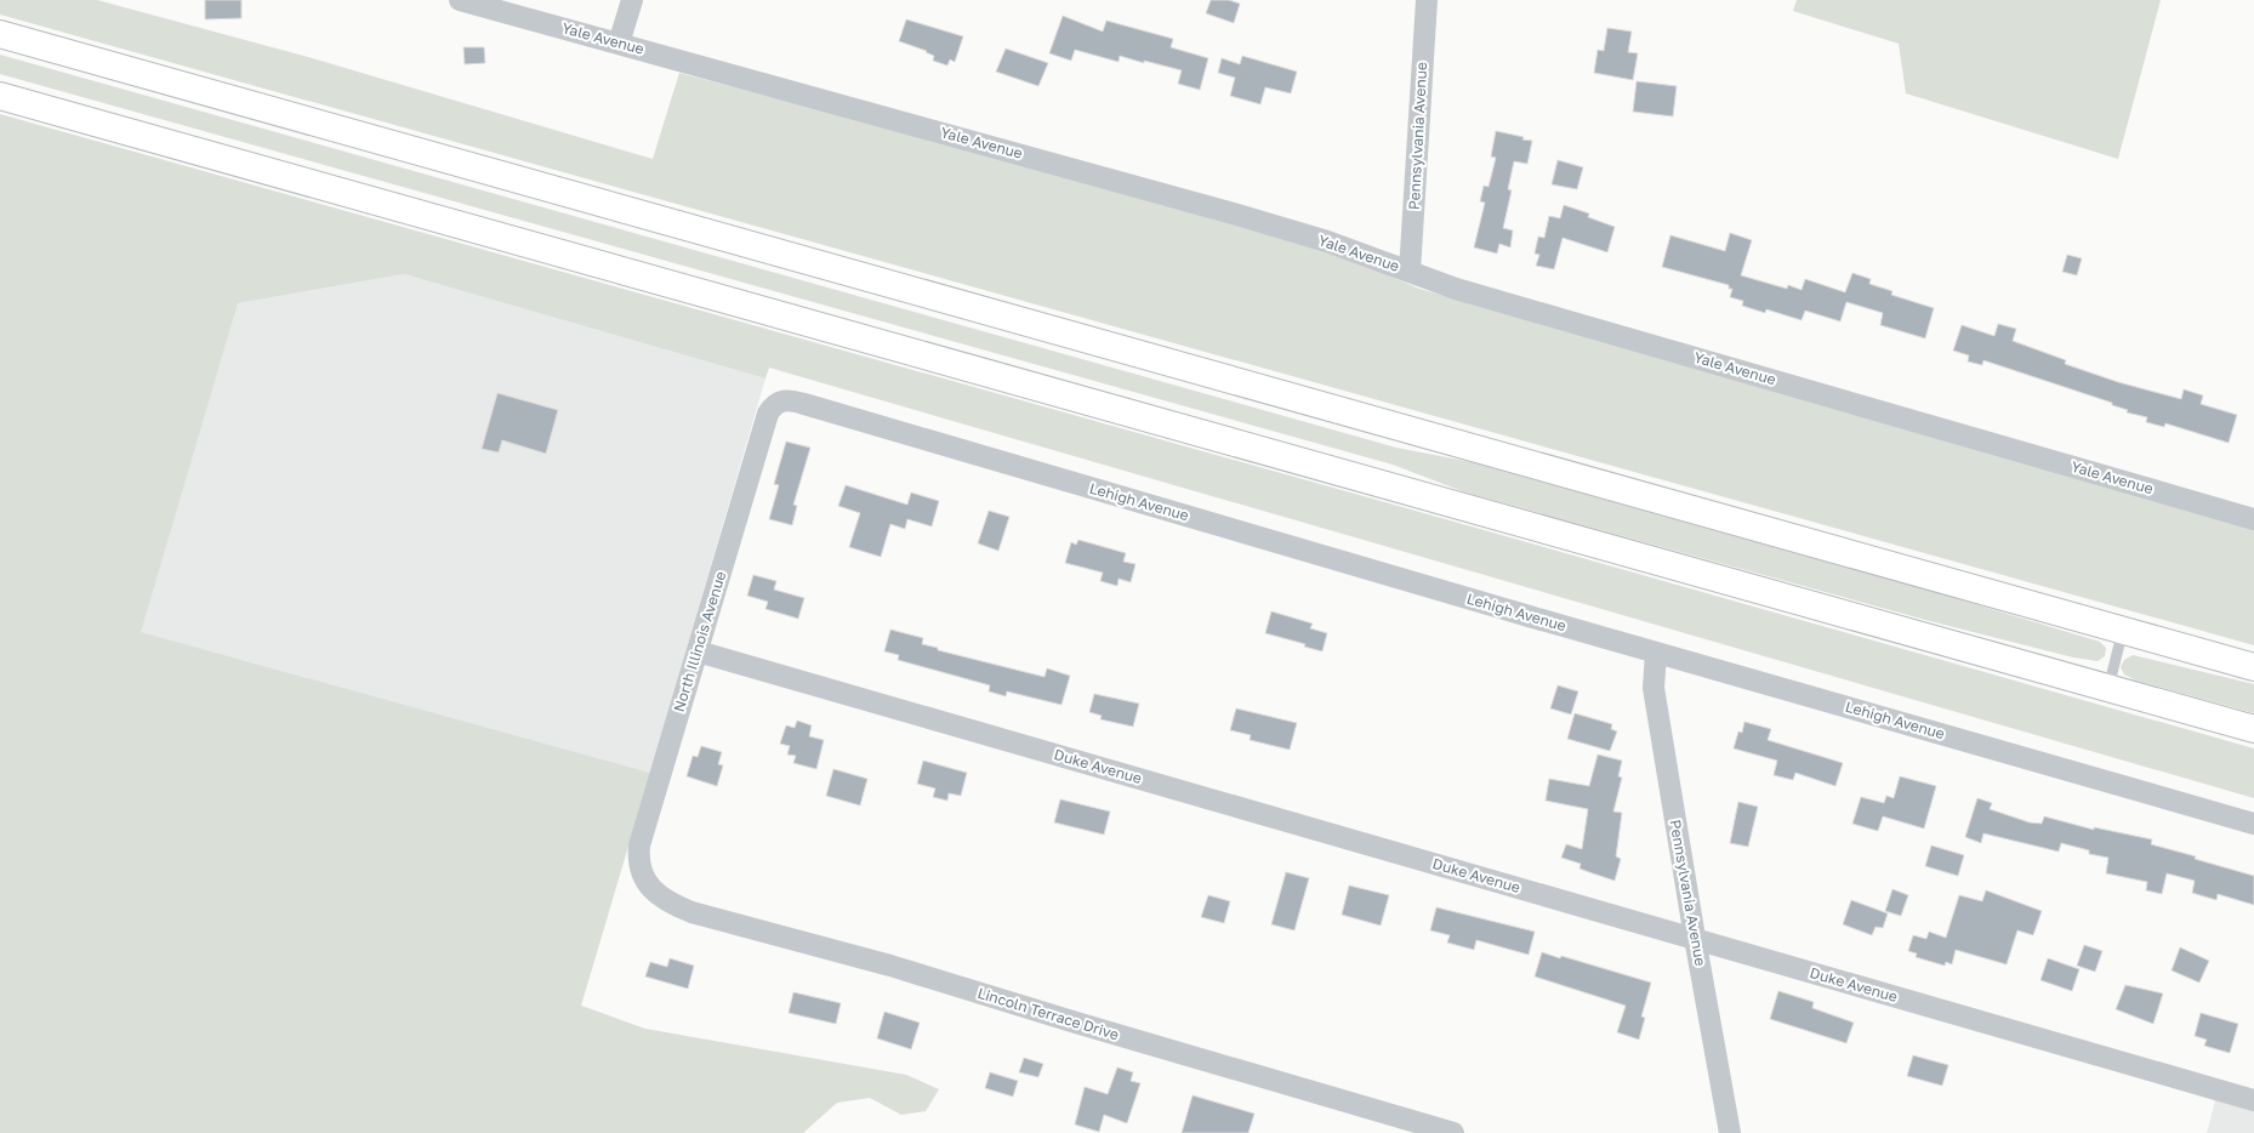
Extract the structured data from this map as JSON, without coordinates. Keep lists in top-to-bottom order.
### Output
{
  "streets": {
    "street": [
      "Yale Avenue",
      "Pennsylvania Avenue",
      "Lehigh Avenue",
      "North Illinois Avenue",
      "Duke Avenue",
      "Lincoln Terrace Drive"
    ]
  },
  "crossings": [
    ["Yale Avenue", "Pennsylvania Avenue"],
    ["Pennsylvania Avenue", "Lehigh Avenue"],
    ["Pennsylvania Avenue", "Duke Avenue"],
    ["Lehigh Avenue", "North Illinois Avenue"],
    ["North Illinois Avenue", "Duke Avenue"],
    ["North Illinois Avenue", "Lincoln Terrace Drive"]
  ]
}
